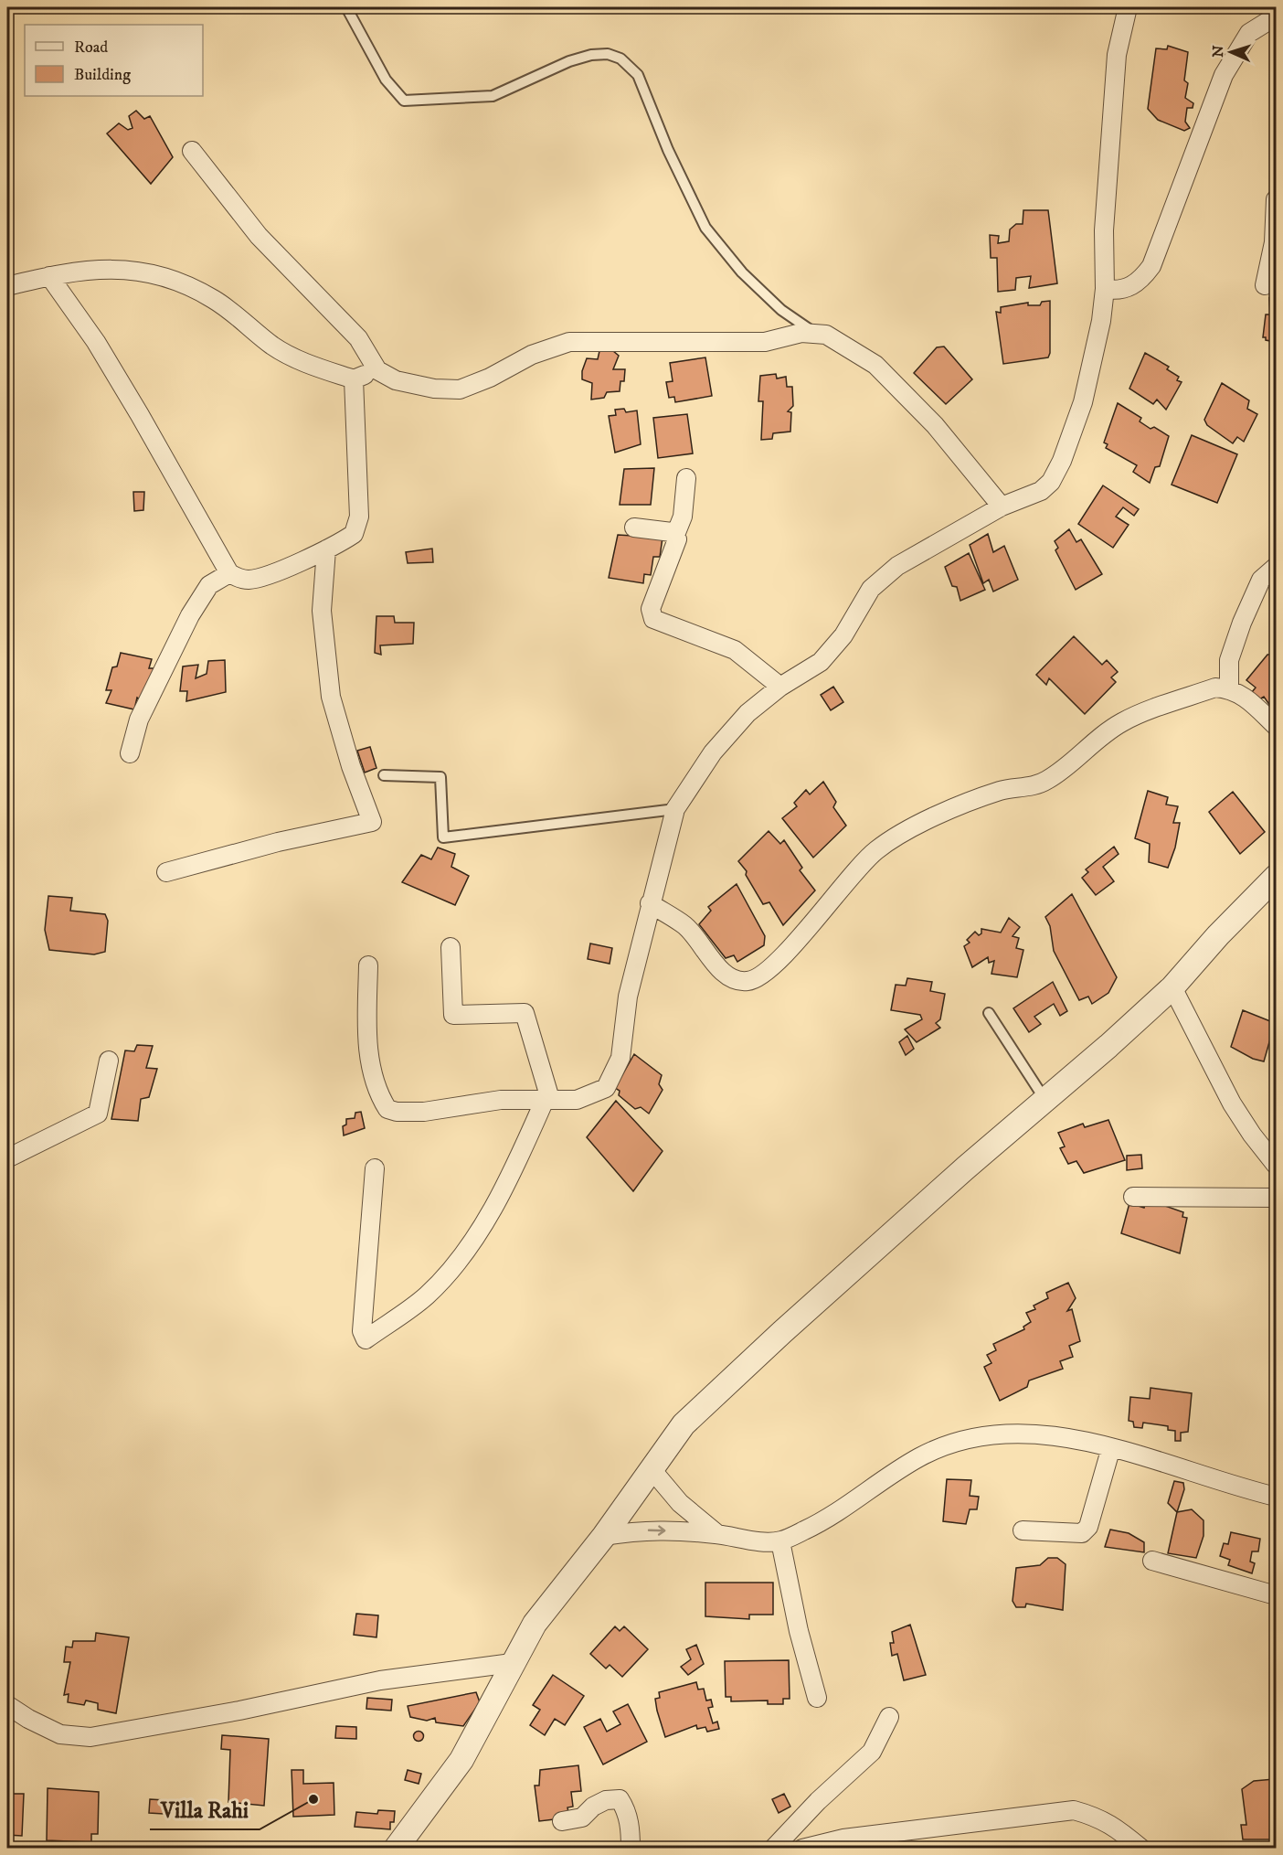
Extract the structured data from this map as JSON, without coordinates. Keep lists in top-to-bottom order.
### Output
{
  "places": ["Villa Rahi"],
  "legend": ["Road", "Building"],
  "north": "left"
}
